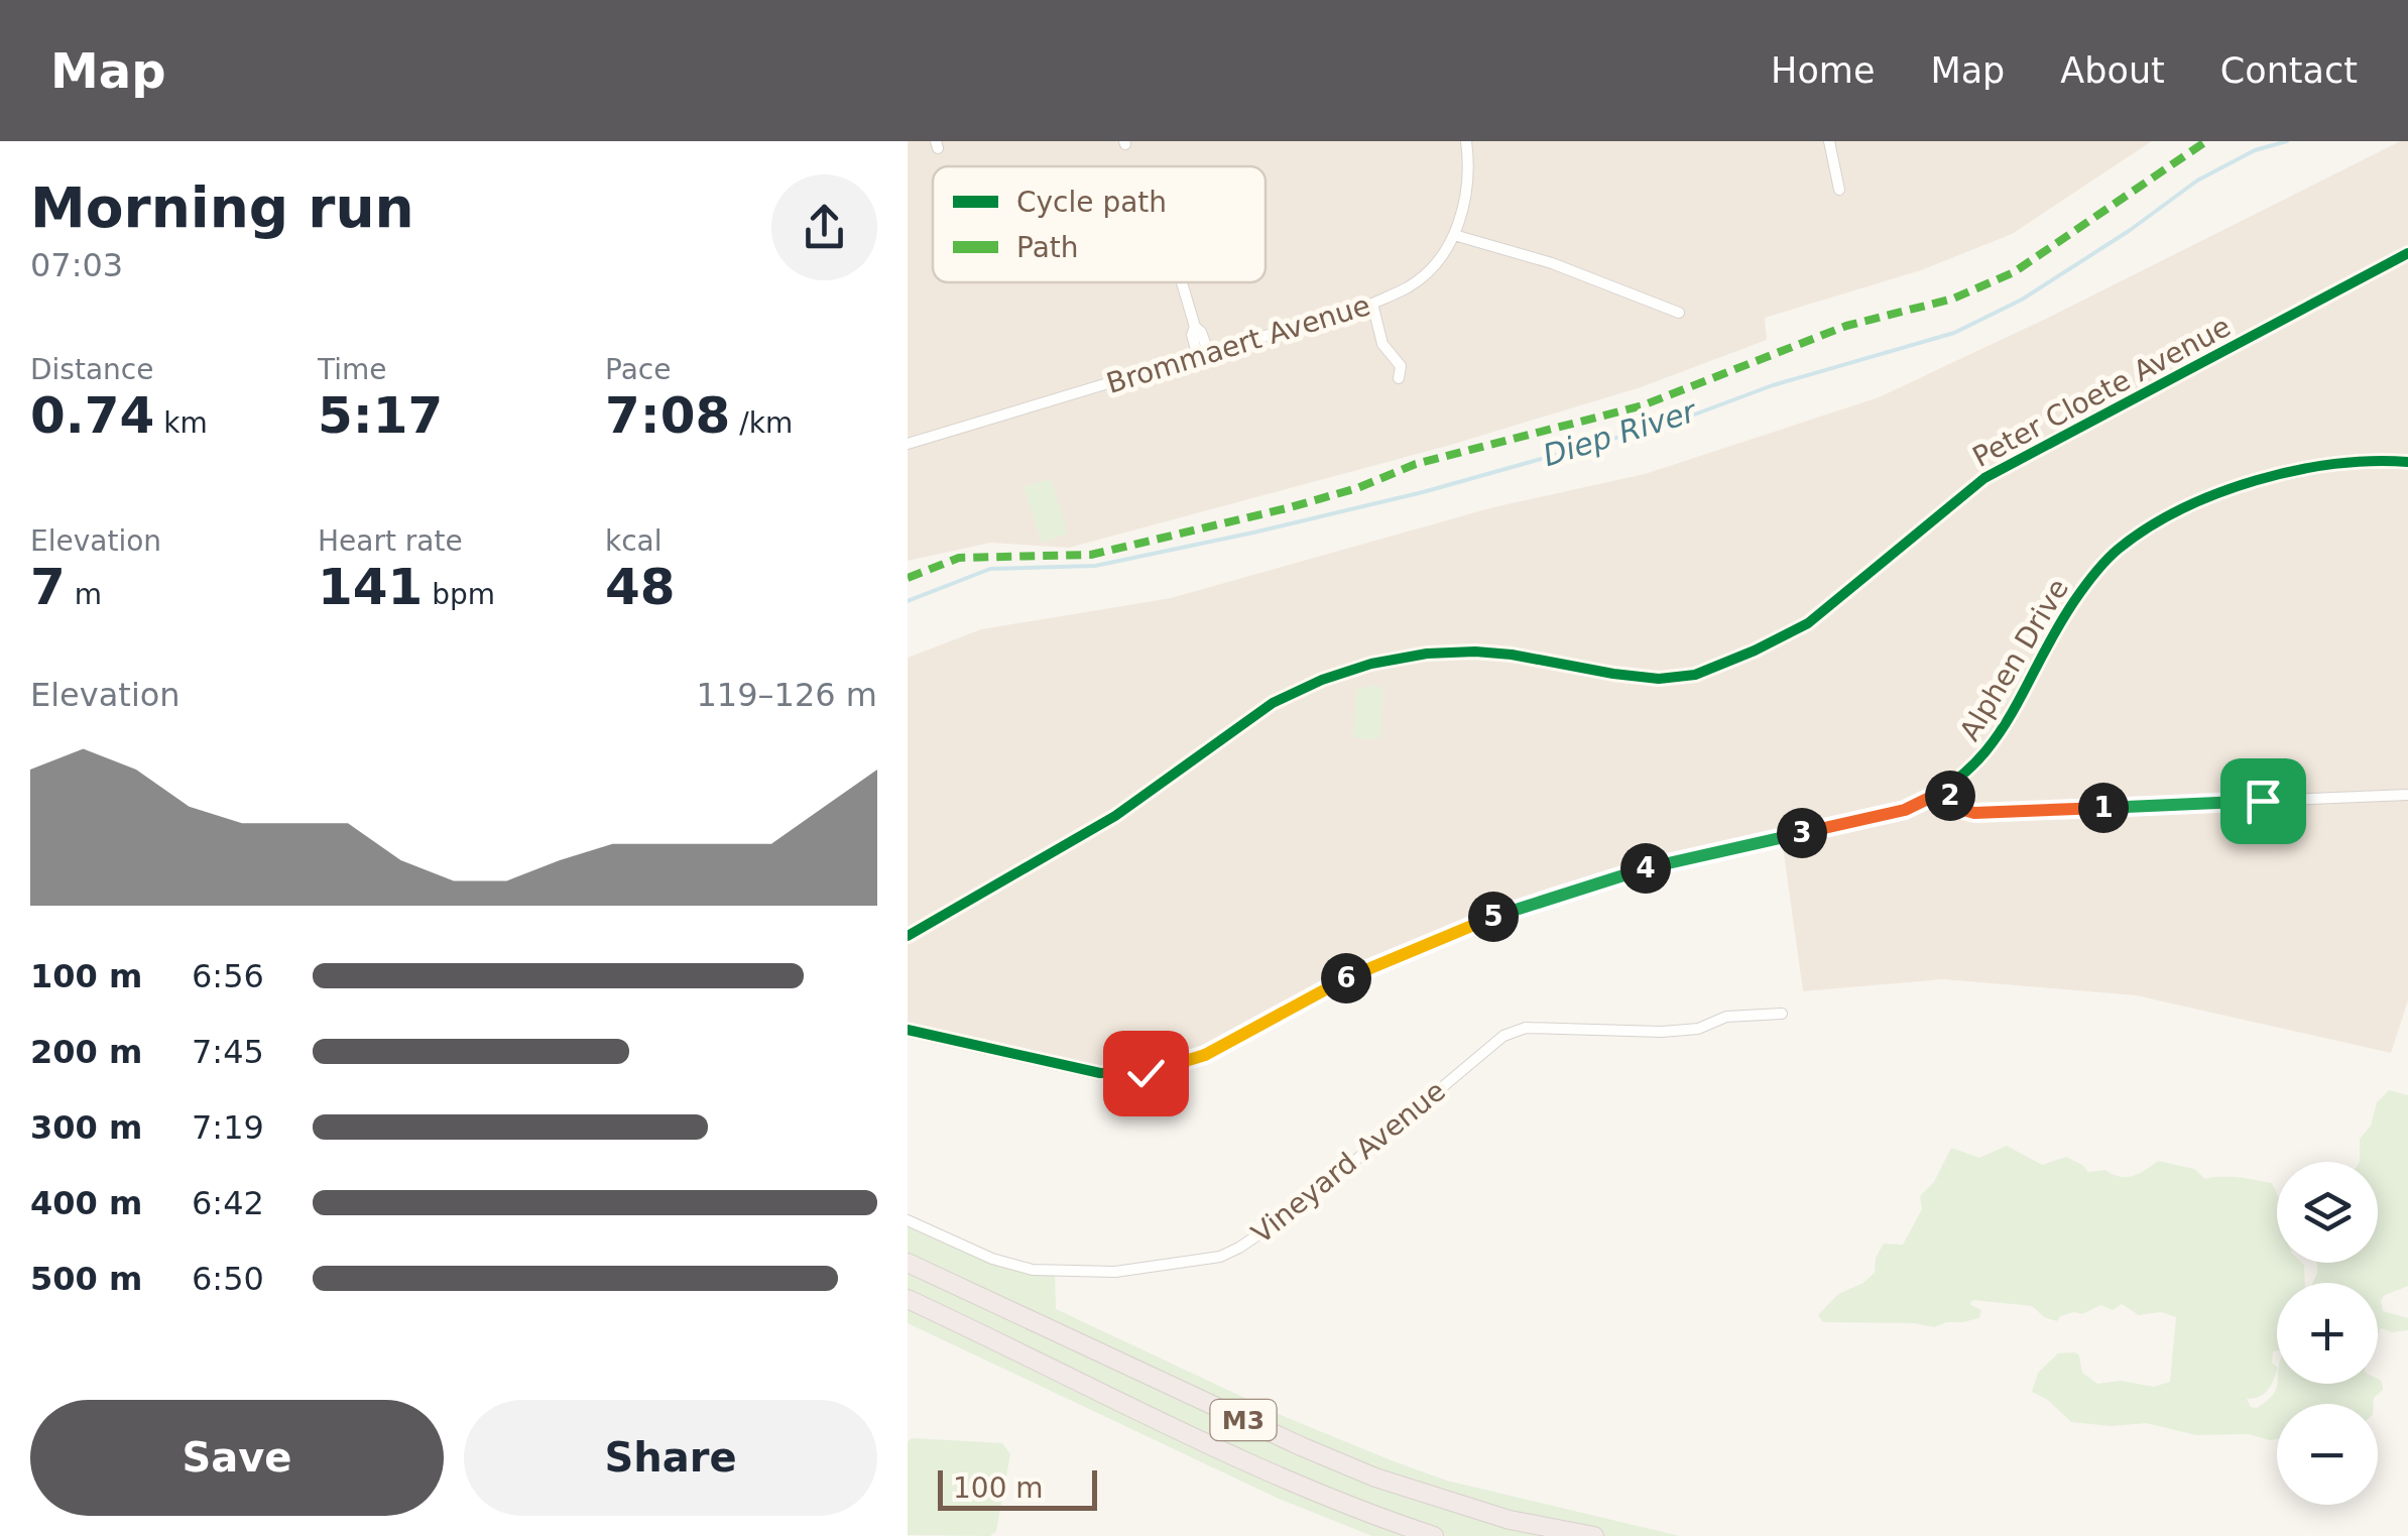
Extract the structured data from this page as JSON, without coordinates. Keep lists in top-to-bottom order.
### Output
{
  "streets": {
    "highway": ["M3"],
    "street": [
      "Brommaert Avenue",
      "Peter Cloete Avenue",
      "Alphen Drive",
      "Vineyard Avenue"
    ]
  },
  "water": ["Diep River"],
  "legend": ["Cycle path", "Path"],
  "scale_bar": "100 m",
  "page": {
    "header": "Map",
    "nav": [
      "Home",
      "Map",
      "About",
      "Contact"
    ],
    "heading": ["Morning run", "07:03"],
    "stats": [
      ["Distance", "0.74 km"],
      ["Time", "5:17"],
      ["Pace", "7:08 /km"],
      ["Elevation", "7 m"],
      ["Heart rate", "141 bpm"],
      ["kcal", "48"]
    ],
    "chart": ["Elevation", "119–126 m"],
    "pins": [
      "2",
      "1",
      "3",
      "4",
      "5",
      "6"
    ],
    "list": [
      {
        "name": "100 m",
        "note": "6:56"
      },
      {
        "name": "200 m",
        "note": "7:45"
      },
      {
        "name": "300 m",
        "note": "7:19"
      },
      {
        "name": "400 m",
        "note": "6:42"
      },
      {
        "name": "500 m",
        "note": "6:50"
      }
    ],
    "map_buttons": ["+", "−"],
    "buttons": ["Save", "Share"],
    "scale": "100 m"
  }
}
